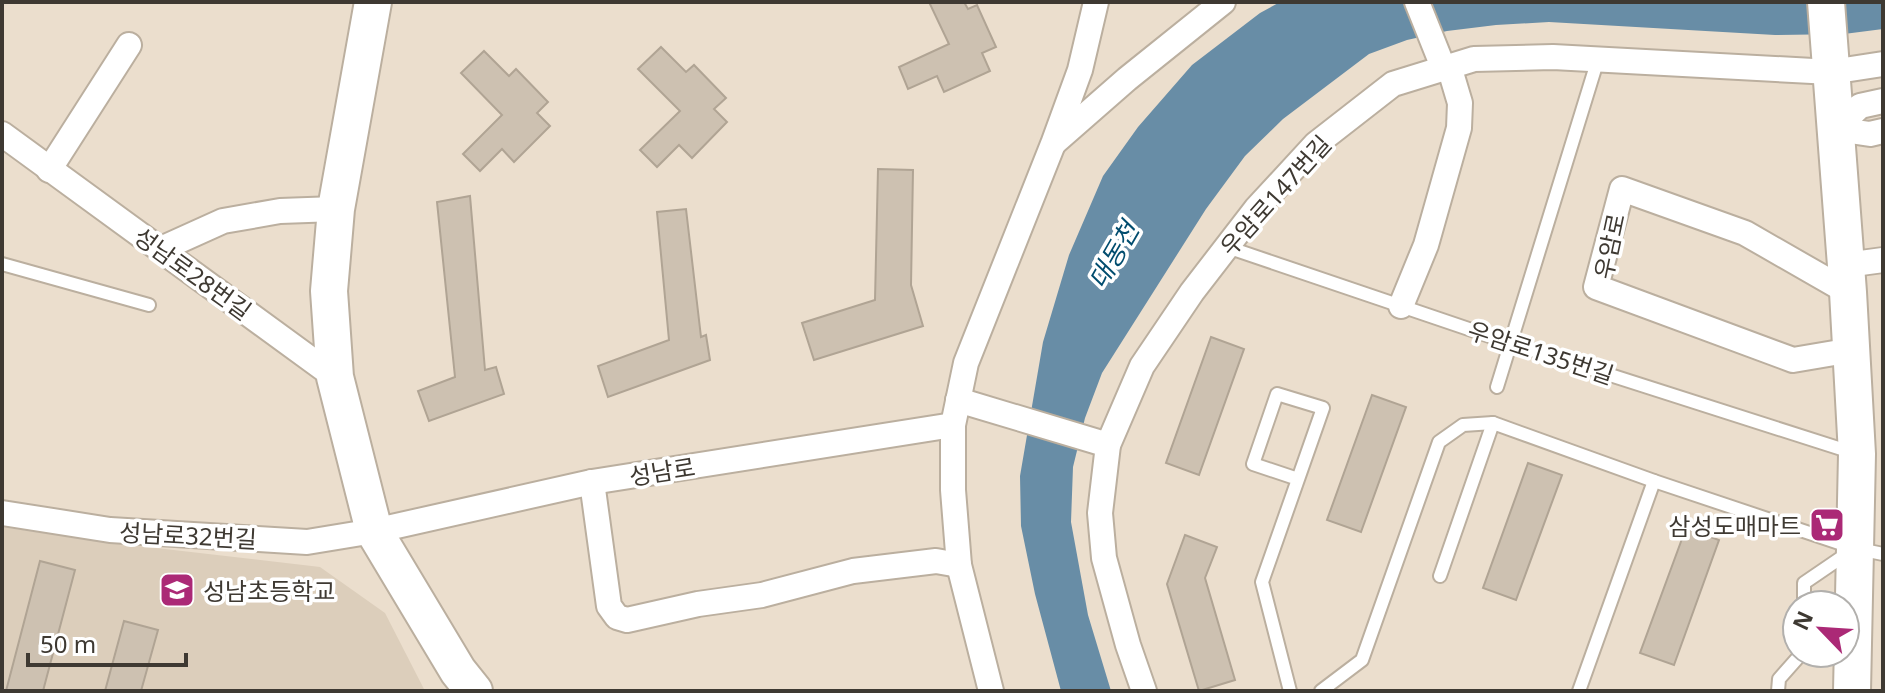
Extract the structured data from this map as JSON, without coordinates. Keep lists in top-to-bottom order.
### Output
{
  "streets": {
    "street": [
      "우암로147번길",
      "우암로",
      "성남로28번길",
      "성남로",
      "성남로32번길"
    ],
    "lane": ["우암로135번길"]
  },
  "crossings": [
    ["우암로147번길", "우암로135번길"],
    ["성남로", "성남로32번길"]
  ],
  "water": ["대동천"],
  "places": {
    "supermarket": ["삼성도매마트"],
    "school or university": ["성남초등학교"]
  },
  "scale_bar": "50 m",
  "north": "top left"
}
